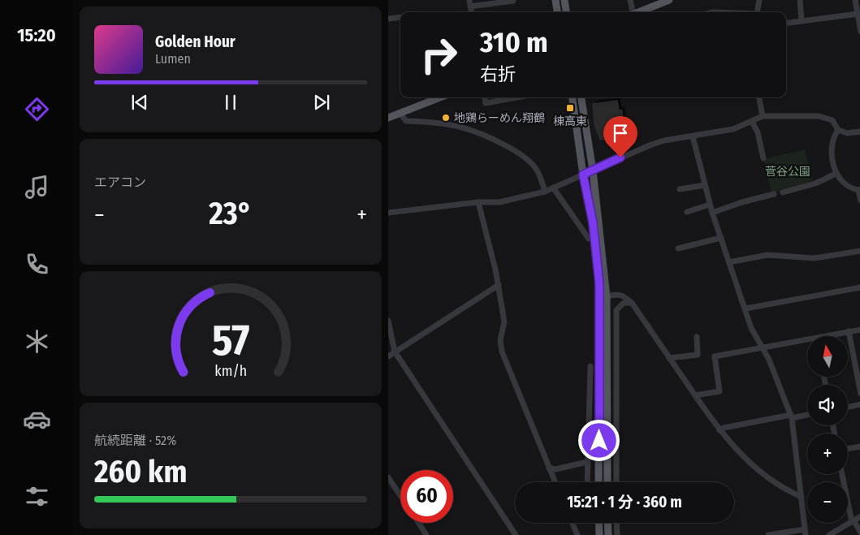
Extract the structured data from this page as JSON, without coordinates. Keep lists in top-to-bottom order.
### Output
{
  "parks": ["菅谷公園"],
  "places": {
    "transit": ["棟高東"],
    "other": ["地鶏らーめん翔鶴"]
  },
  "north": "top",
  "page": {
    "tabs": "15:20",
    "turn": ["310 m", "右折"],
    "song": ["Golden Hour", "Lumen"],
    "tile": [
      "エアコン",
      ["航続距離 · 52%", "260 km"]
    ],
    "heat": ["−", "23°", "+"],
    "map_buttons": ["+", "−"],
    "limit": "60",
    "trip": "15:21 · 1 分 · 360 m",
    "gauge": ["57", "km/h"]
  }
}
